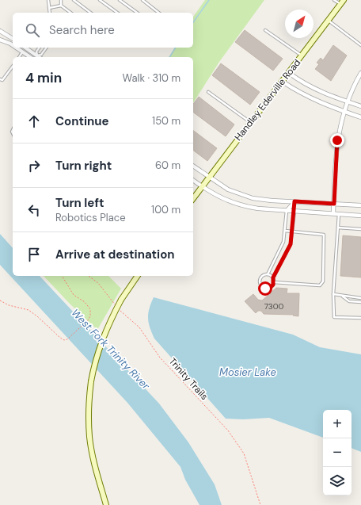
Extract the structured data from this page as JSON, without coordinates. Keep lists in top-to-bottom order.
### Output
{
  "streets": {
    "main road": ["Handley Ederville Road"],
    "path": ["Trinity Trails"]
  },
  "water": ["West Fork Trinity River", "Mosier Lake"],
  "house_numbers": ["7300"],
  "north": "top right",
  "page": {
    "search": "Search here",
    "heading": ["4 min", "Walk · 310 m"],
    "list": [
      ["Continue", "150 m"],
      ["Turn right", "60 m"],
      ["Turn left", "Robotics Place", "100 m"],
      "Arrive at destination"
    ],
    "map_buttons": ["+", "−"]
  }
}
